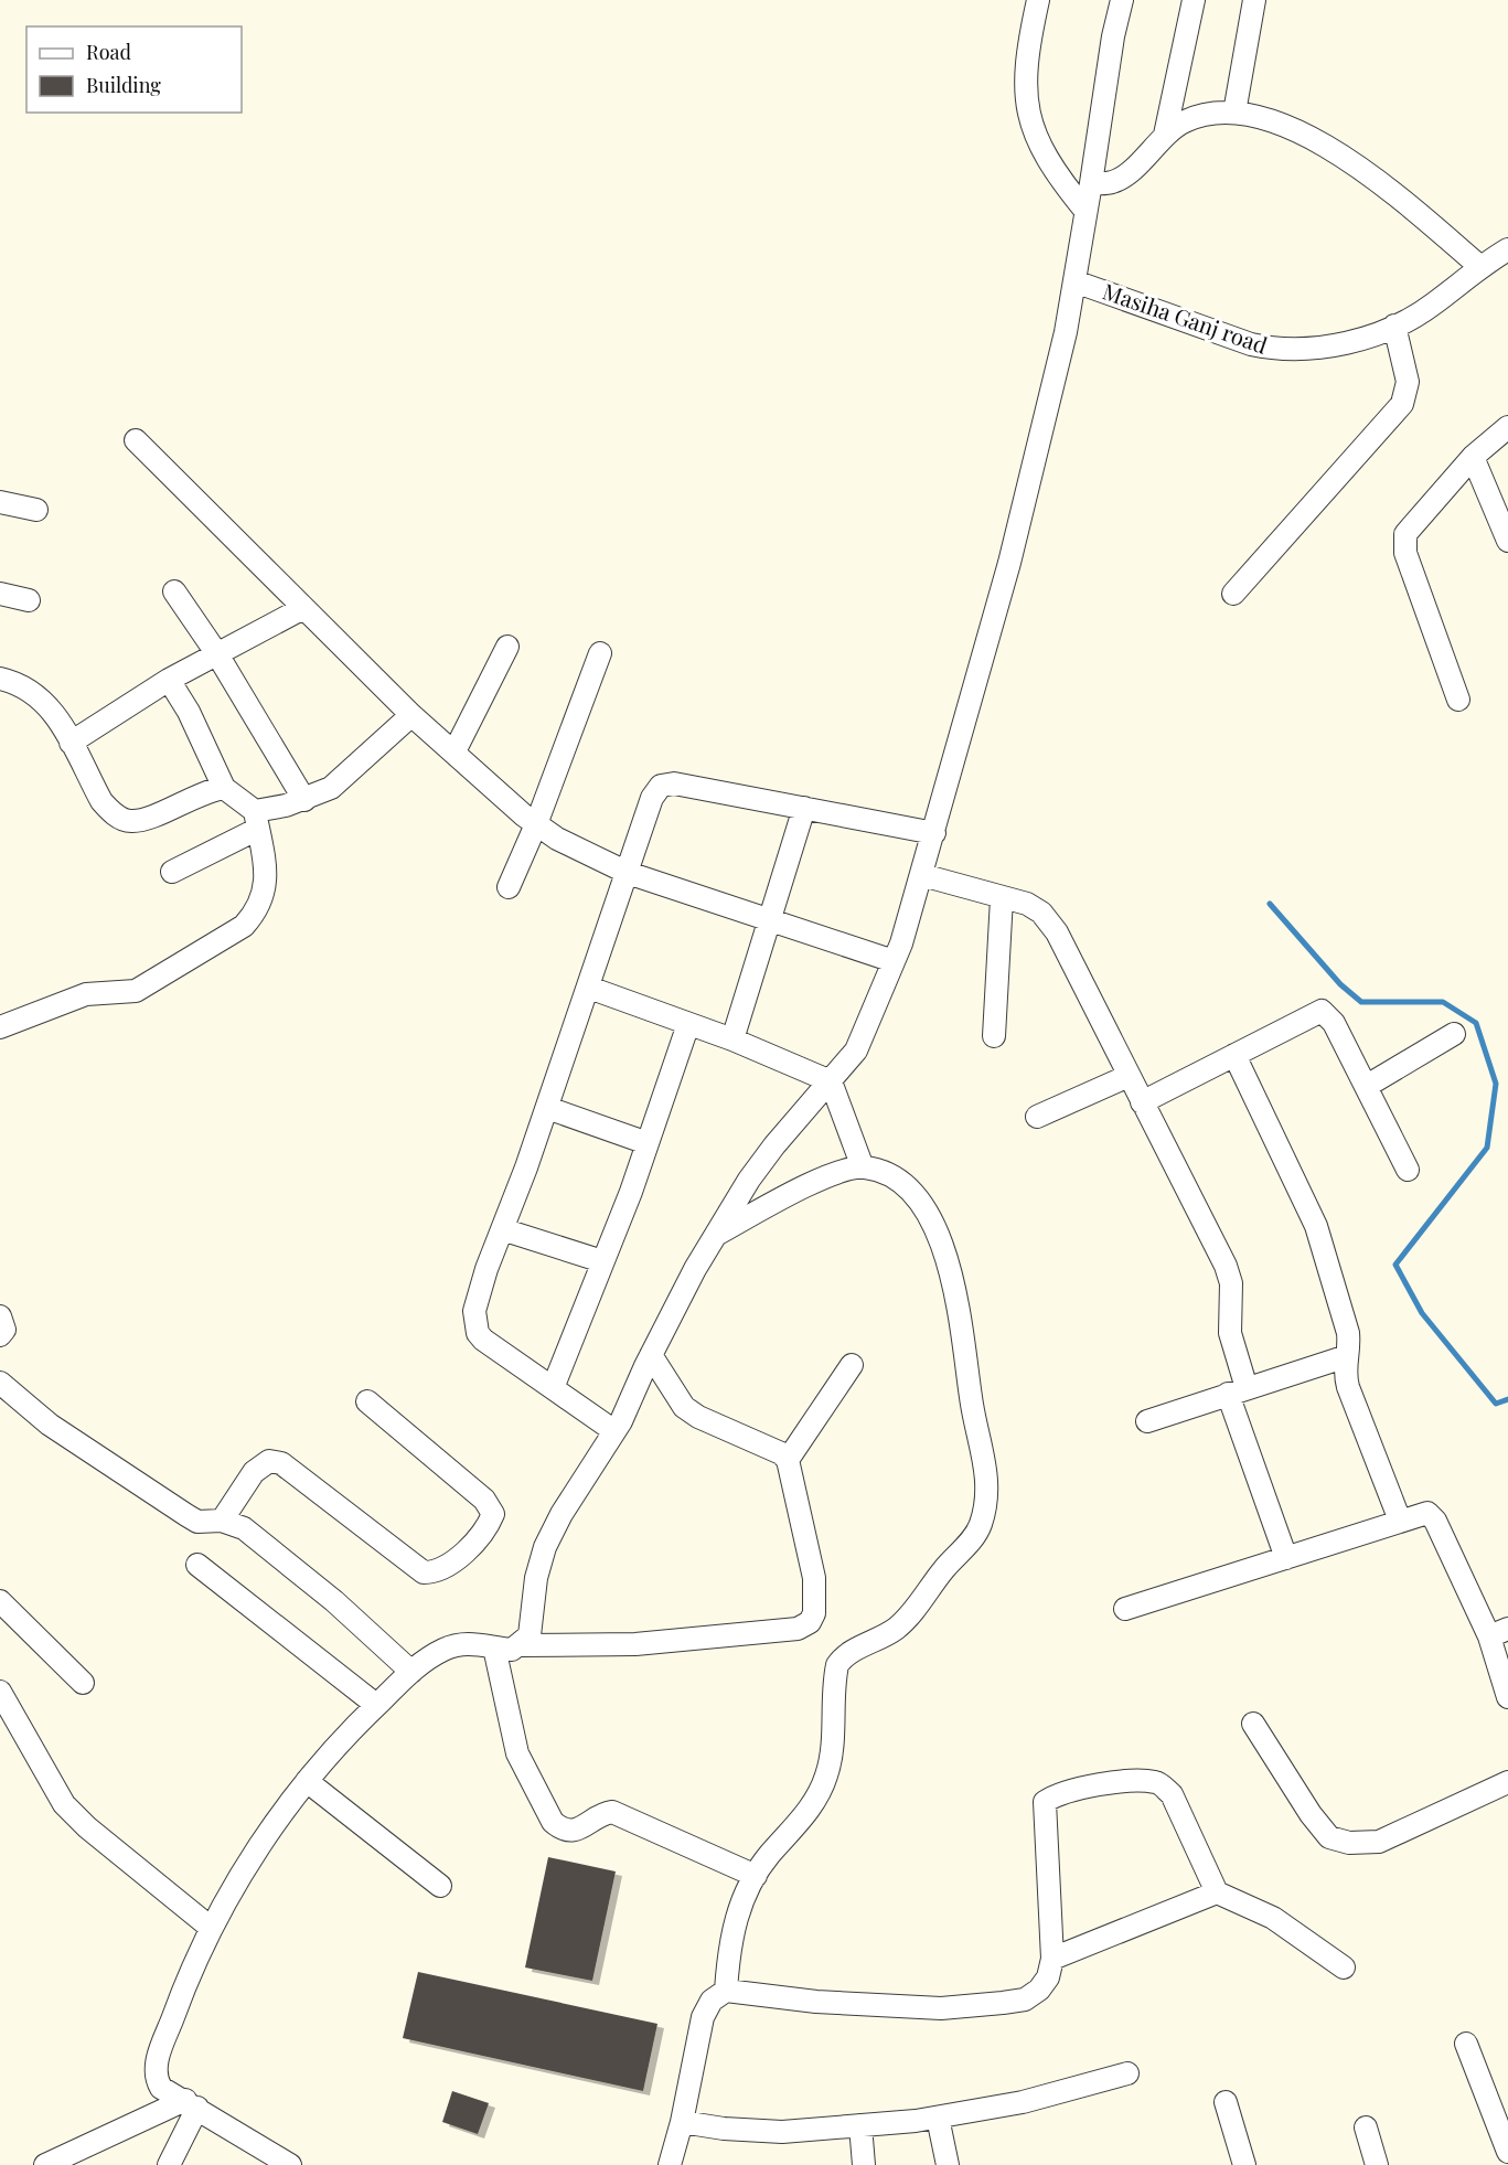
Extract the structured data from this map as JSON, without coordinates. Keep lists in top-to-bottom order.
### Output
{
  "streets": {
    "street": ["Masiha Ganj road"]
  },
  "legend": ["Road", "Building"]
}
